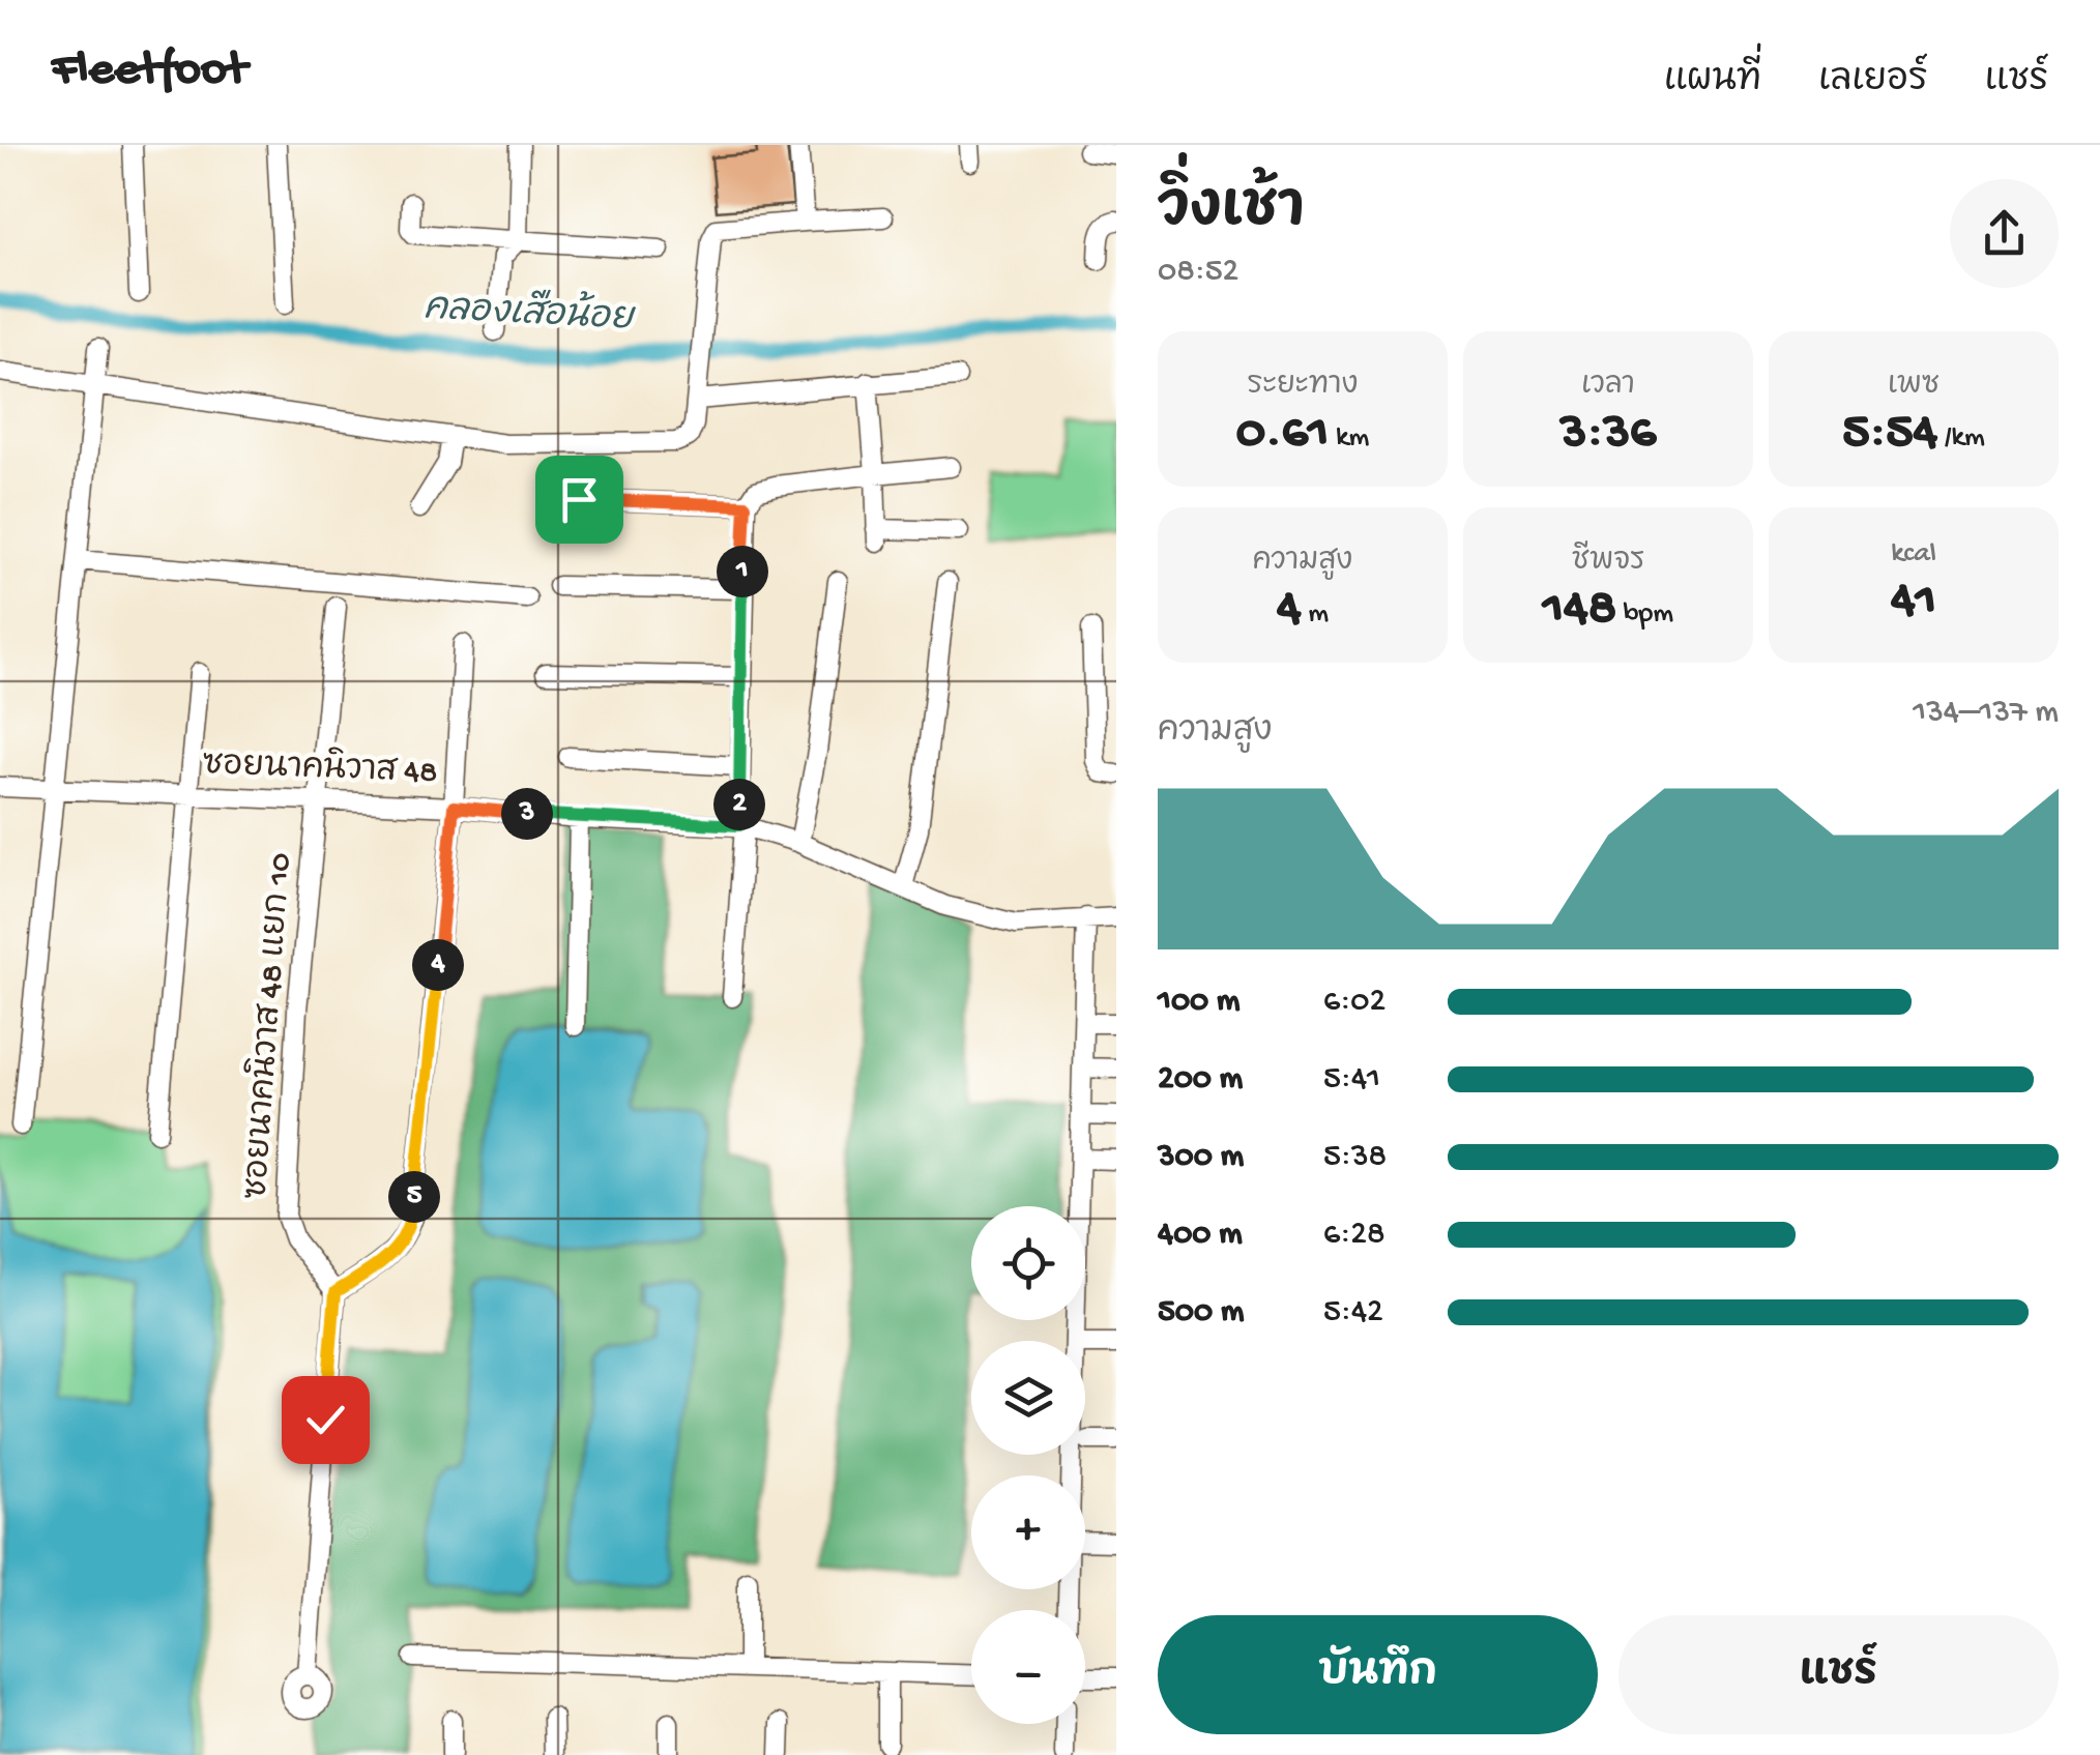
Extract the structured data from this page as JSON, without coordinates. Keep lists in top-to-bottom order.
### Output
{
  "streets": {
    "street": ["ซอยนาคนิวาส 48", "ซอยนาคนิวาส 48 แยก 10"]
  },
  "crossings": [
    ["ซอยนาคนิวาส 48", "ซอยนาคนิวาส 48 แยก 10"]
  ],
  "water": ["คลองเสือน้อย"],
  "page": {
    "header": "Fleetfoot",
    "nav": ["แผนที่", "เลเยอร์", "แชร์"],
    "heading": ["วิ่งเช้า", "08:52"],
    "stats": [
      ["ระยะทาง", "0.61 km"],
      ["เวลา", "3:36"],
      ["เพซ", "5:54 /km"],
      ["ความสูง", "4 m"],
      ["ชีพจร", "148 bpm"],
      ["kcal", "41"]
    ],
    "pins": [
      "1",
      "2",
      "3",
      "4",
      "5"
    ],
    "chart": ["ความสูง", "134–137 m"],
    "list": [
      {
        "name": "100 m",
        "note": "6:02"
      },
      {
        "name": "200 m",
        "note": "5:41"
      },
      {
        "name": "300 m",
        "note": "5:38"
      },
      {
        "name": "400 m",
        "note": "6:28"
      },
      {
        "name": "500 m",
        "note": "5:42"
      }
    ],
    "map_buttons": ["+", "−"],
    "buttons": ["บันทึก", "แชร์"]
  }
}
